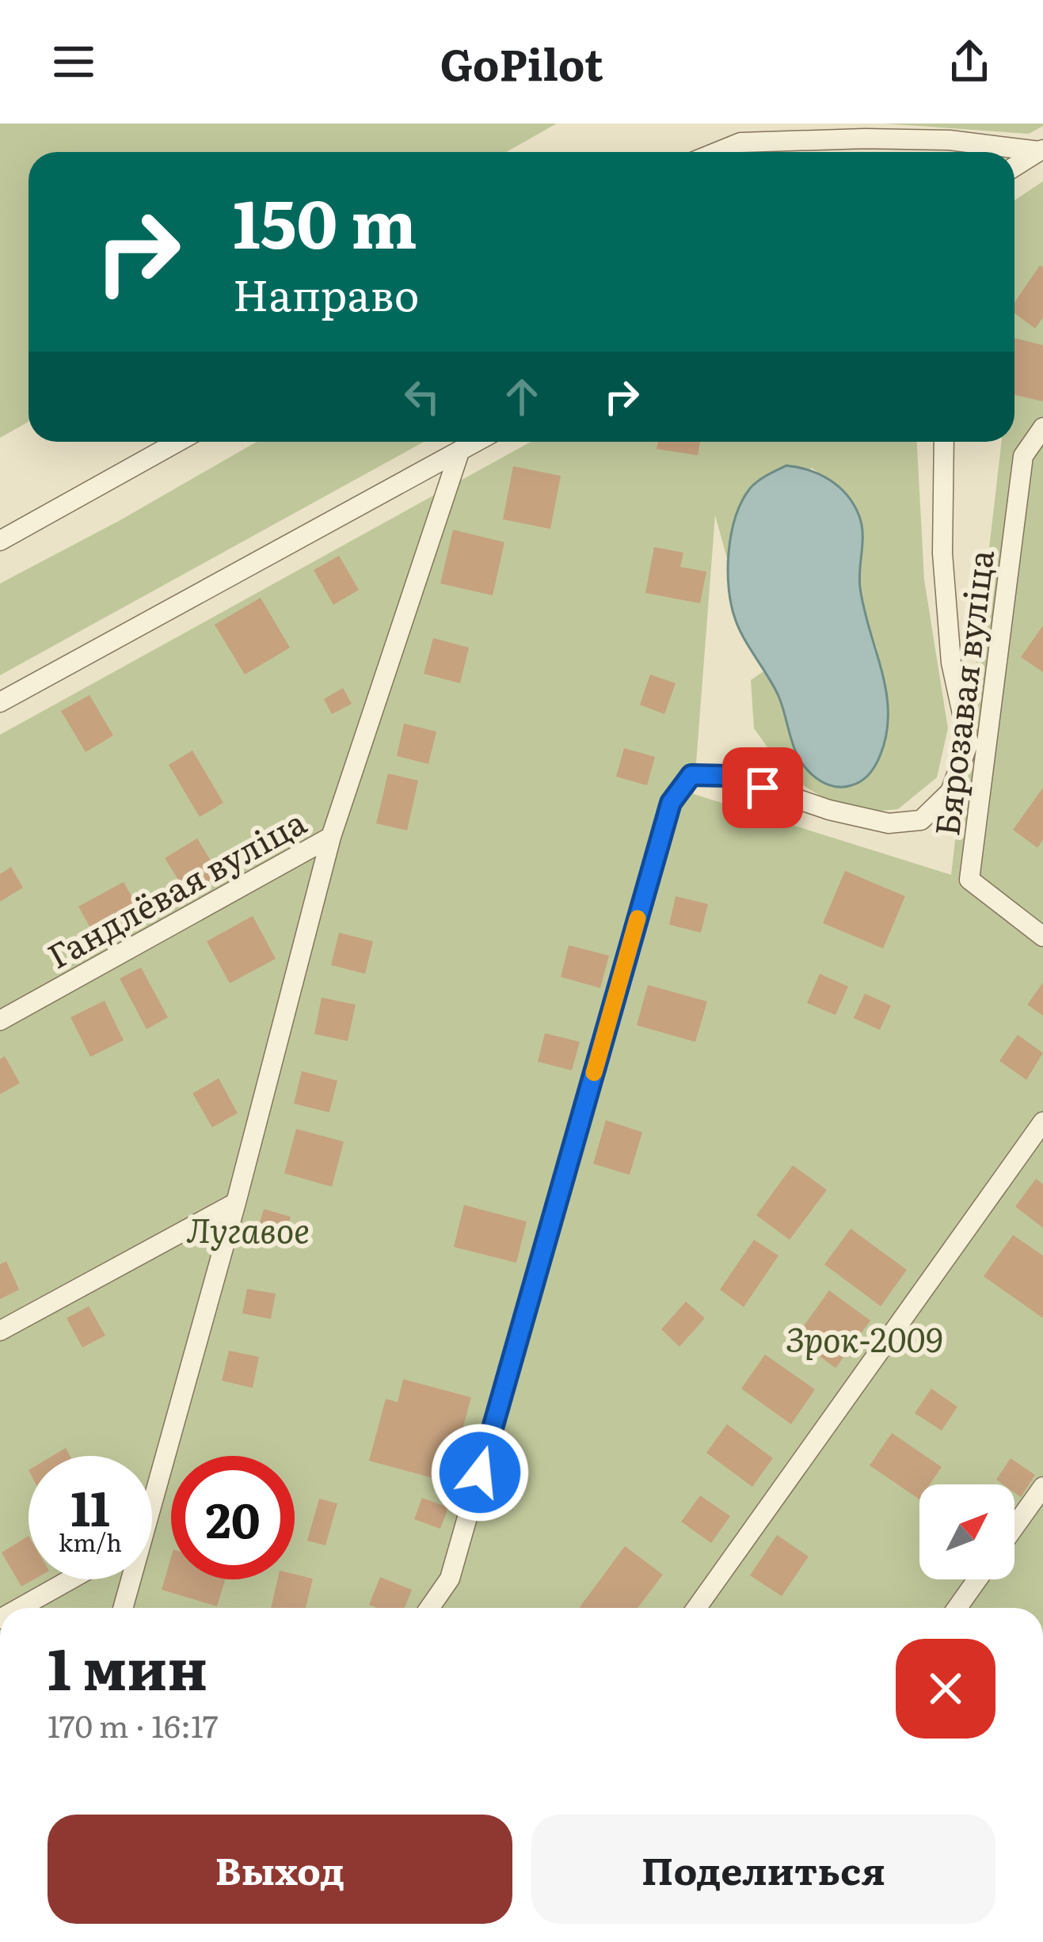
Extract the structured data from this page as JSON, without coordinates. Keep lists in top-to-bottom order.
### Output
{
  "streets": {
    "lane": ["Бярозавая вуліца", "Гандлёвая вуліца"]
  },
  "parks": ["Лугавое", "Зрок-2009"],
  "north": "top right",
  "page": {
    "header": "GoPilot",
    "turn": ["150 m", "Направо"],
    "speed": "11 km/h",
    "limit": "20",
    "heading": ["1 мин", "170 m · 16:17"],
    "buttons": ["Выход", "Поделиться"]
  }
}
